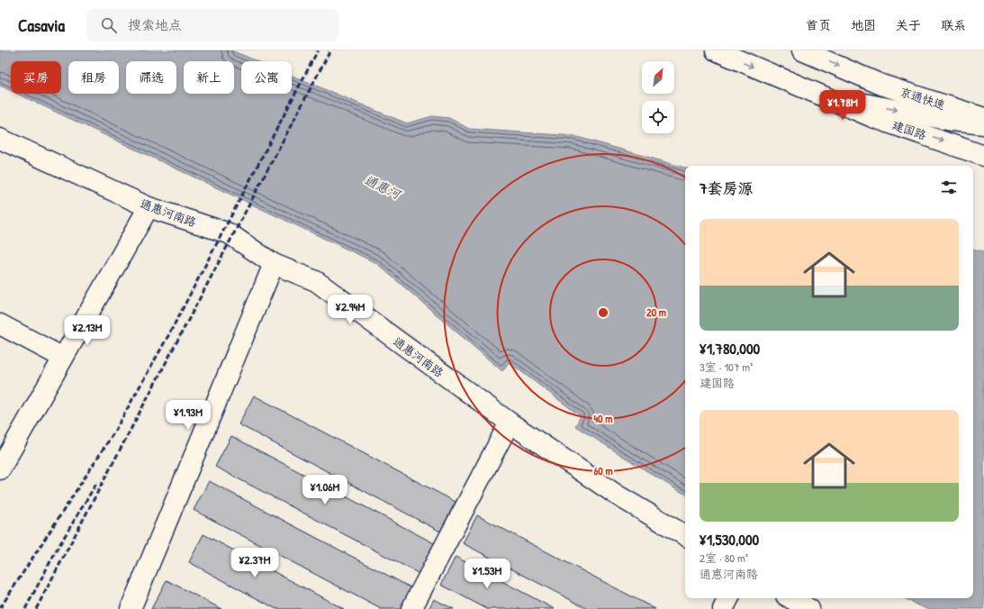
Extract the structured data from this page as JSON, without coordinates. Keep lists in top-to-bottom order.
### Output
{
  "streets": {
    "main road": ["京通快速", "建国路", "通惠河南路"]
  },
  "water": ["通惠河"],
  "north": "top right",
  "page": {
    "header": "Casavia",
    "search": "搜索地点",
    "nav": [
      "首页",
      "地图",
      "关于",
      "联系"
    ],
    "chip": [
      "买房",
      "租房",
      "筛选",
      "新上",
      "公寓"
    ],
    "price": [
      "¥1.78M",
      "¥2.94M",
      "¥2.13M",
      "¥1.93M",
      "¥1.06M",
      "¥2.37M",
      "¥1.53M"
    ],
    "heading": "7套房源",
    "list": [
      {
        "name": "¥1,780,000",
        "note": "3室 · 107 m² · 建国路"
      },
      {
        "name": "¥1,530,000",
        "note": "2室 · 80 m² · 通惠河南路"
      }
    ]
  },
  "rings": ["20 m", "40 m", "60 m"]
}
